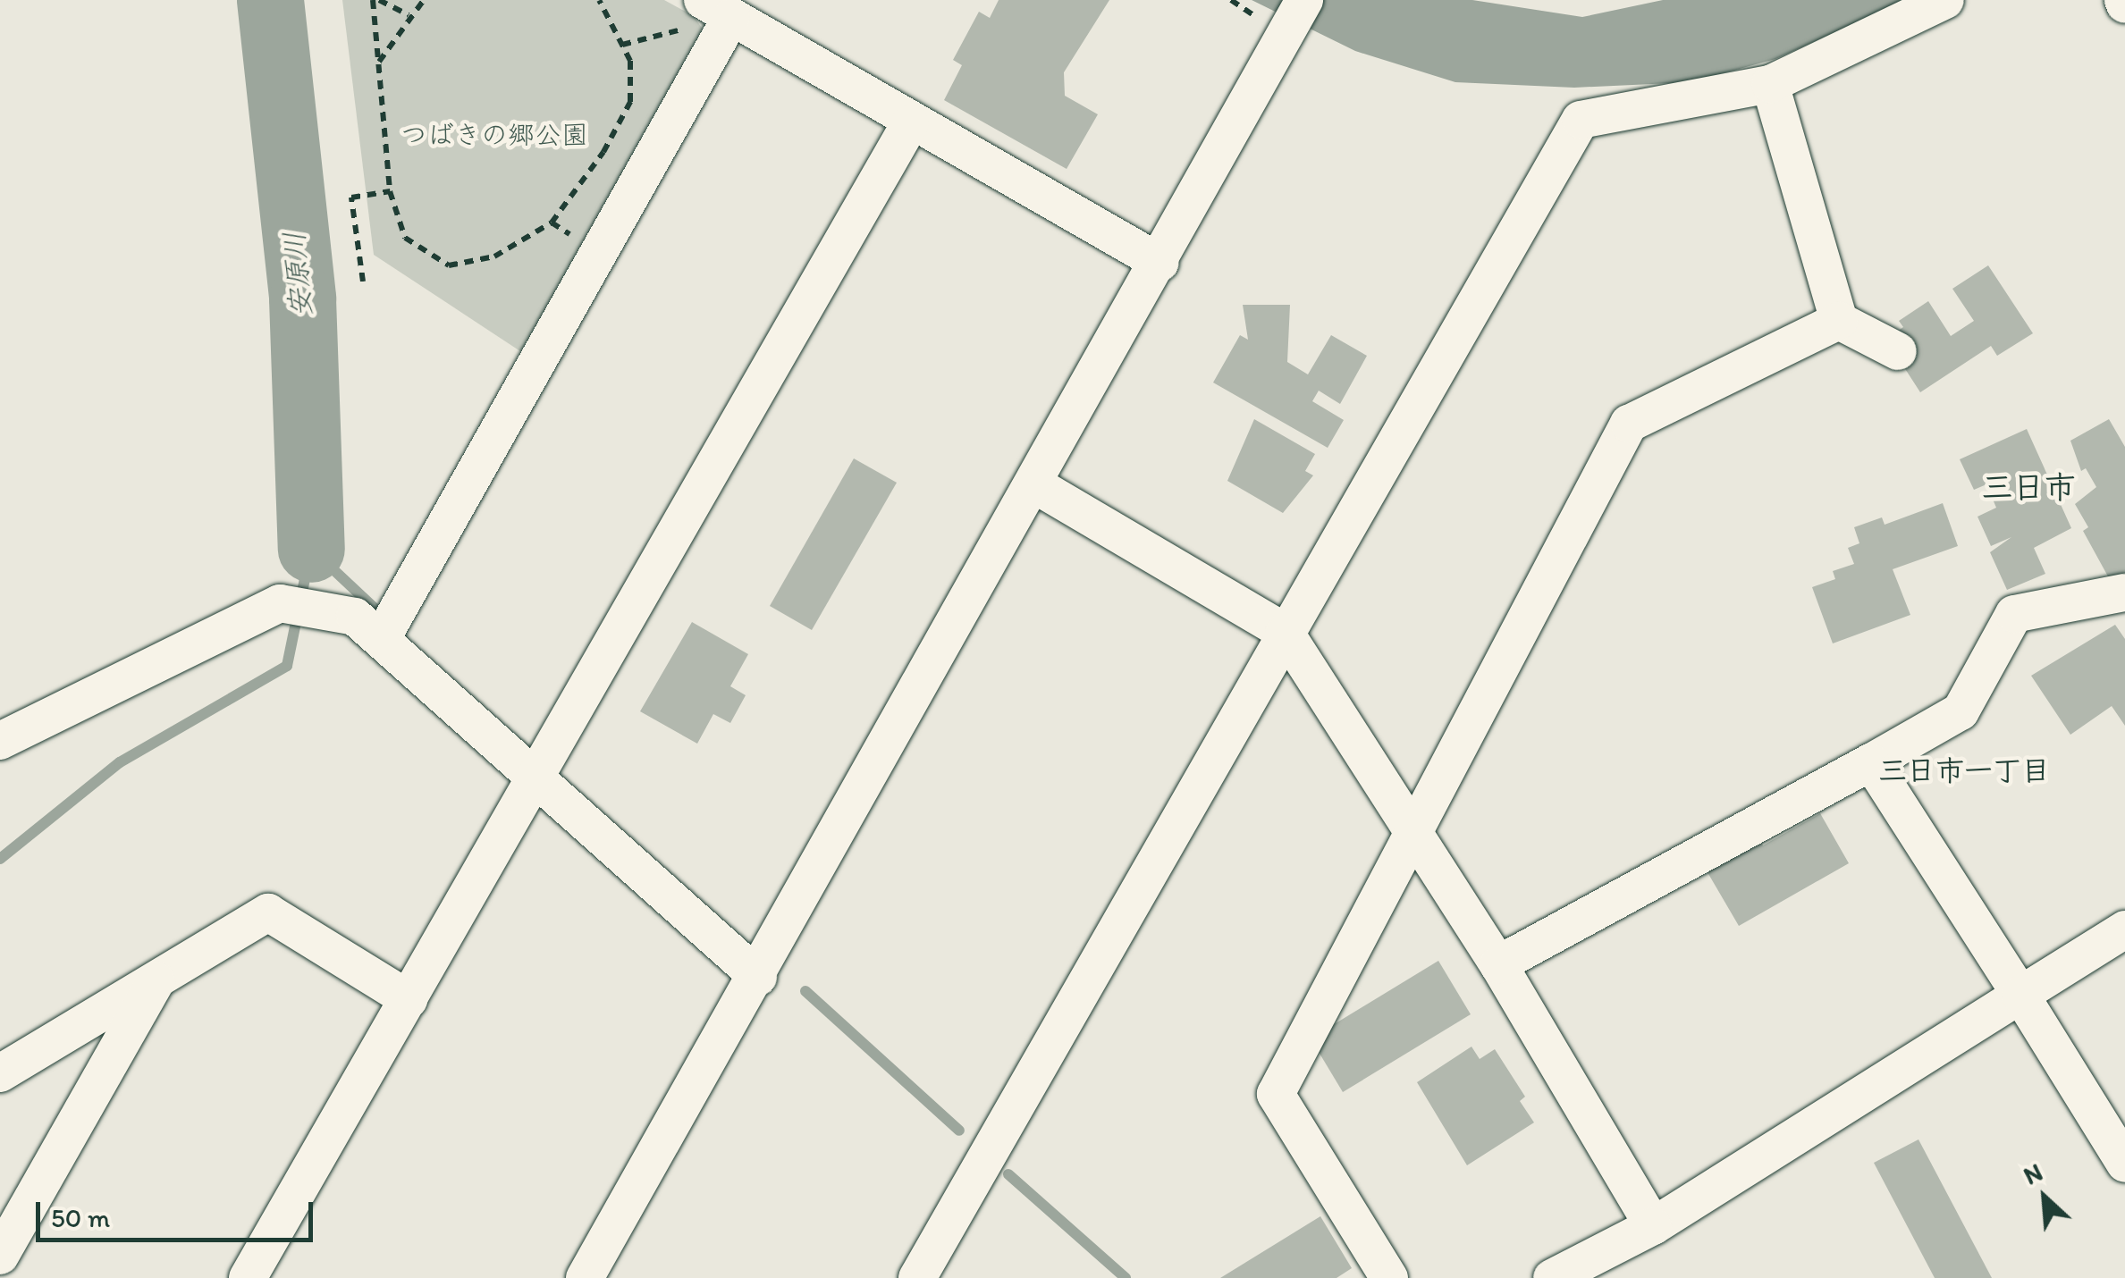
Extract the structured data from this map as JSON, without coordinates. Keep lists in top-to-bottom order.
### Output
{
  "districts": ["三日市", "三日市一丁目"],
  "water": ["安原川"],
  "parks": ["つばきの郷公園"],
  "scale_bar": "50 m",
  "north": "top left"
}
